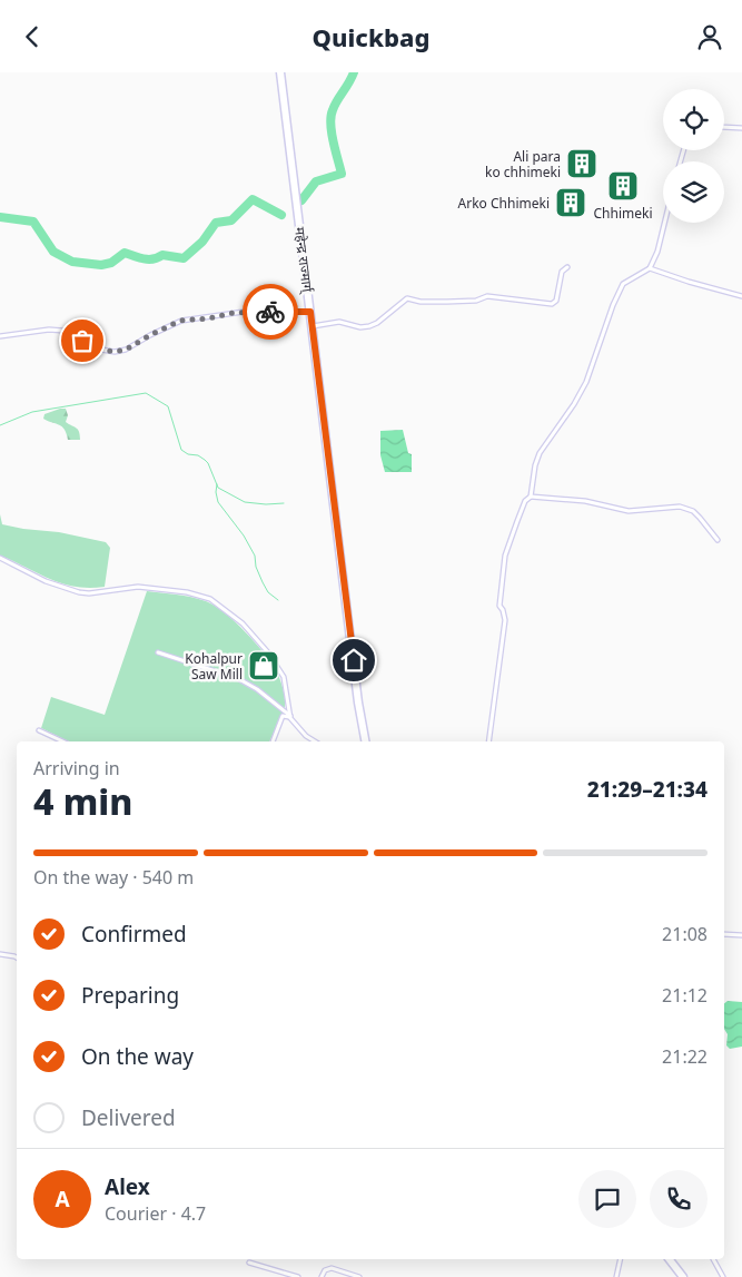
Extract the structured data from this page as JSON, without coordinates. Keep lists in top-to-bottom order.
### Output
{
  "streets": {
    "highway": ["महेन्द्र राज्मार्ग्"]
  },
  "places": {
    "building": ["Ali para ko chhimeki", "Chhimeki", "Arko Chhimeki"],
    "shop": ["Kohalpur Saw Mill"]
  },
  "page": {
    "header": "Quickbag",
    "heading": ["4 min", "Arriving in", "21:29–21:34"],
    "panel": ["Alex", "Courier · 4.7"],
    "bar": "On the way · 540 m",
    "list": [
      ["Confirmed", "21:08"],
      ["Preparing", "21:12"],
      ["On the way", "21:22"],
      "Delivered"
    ],
    "round": "A"
  }
}
